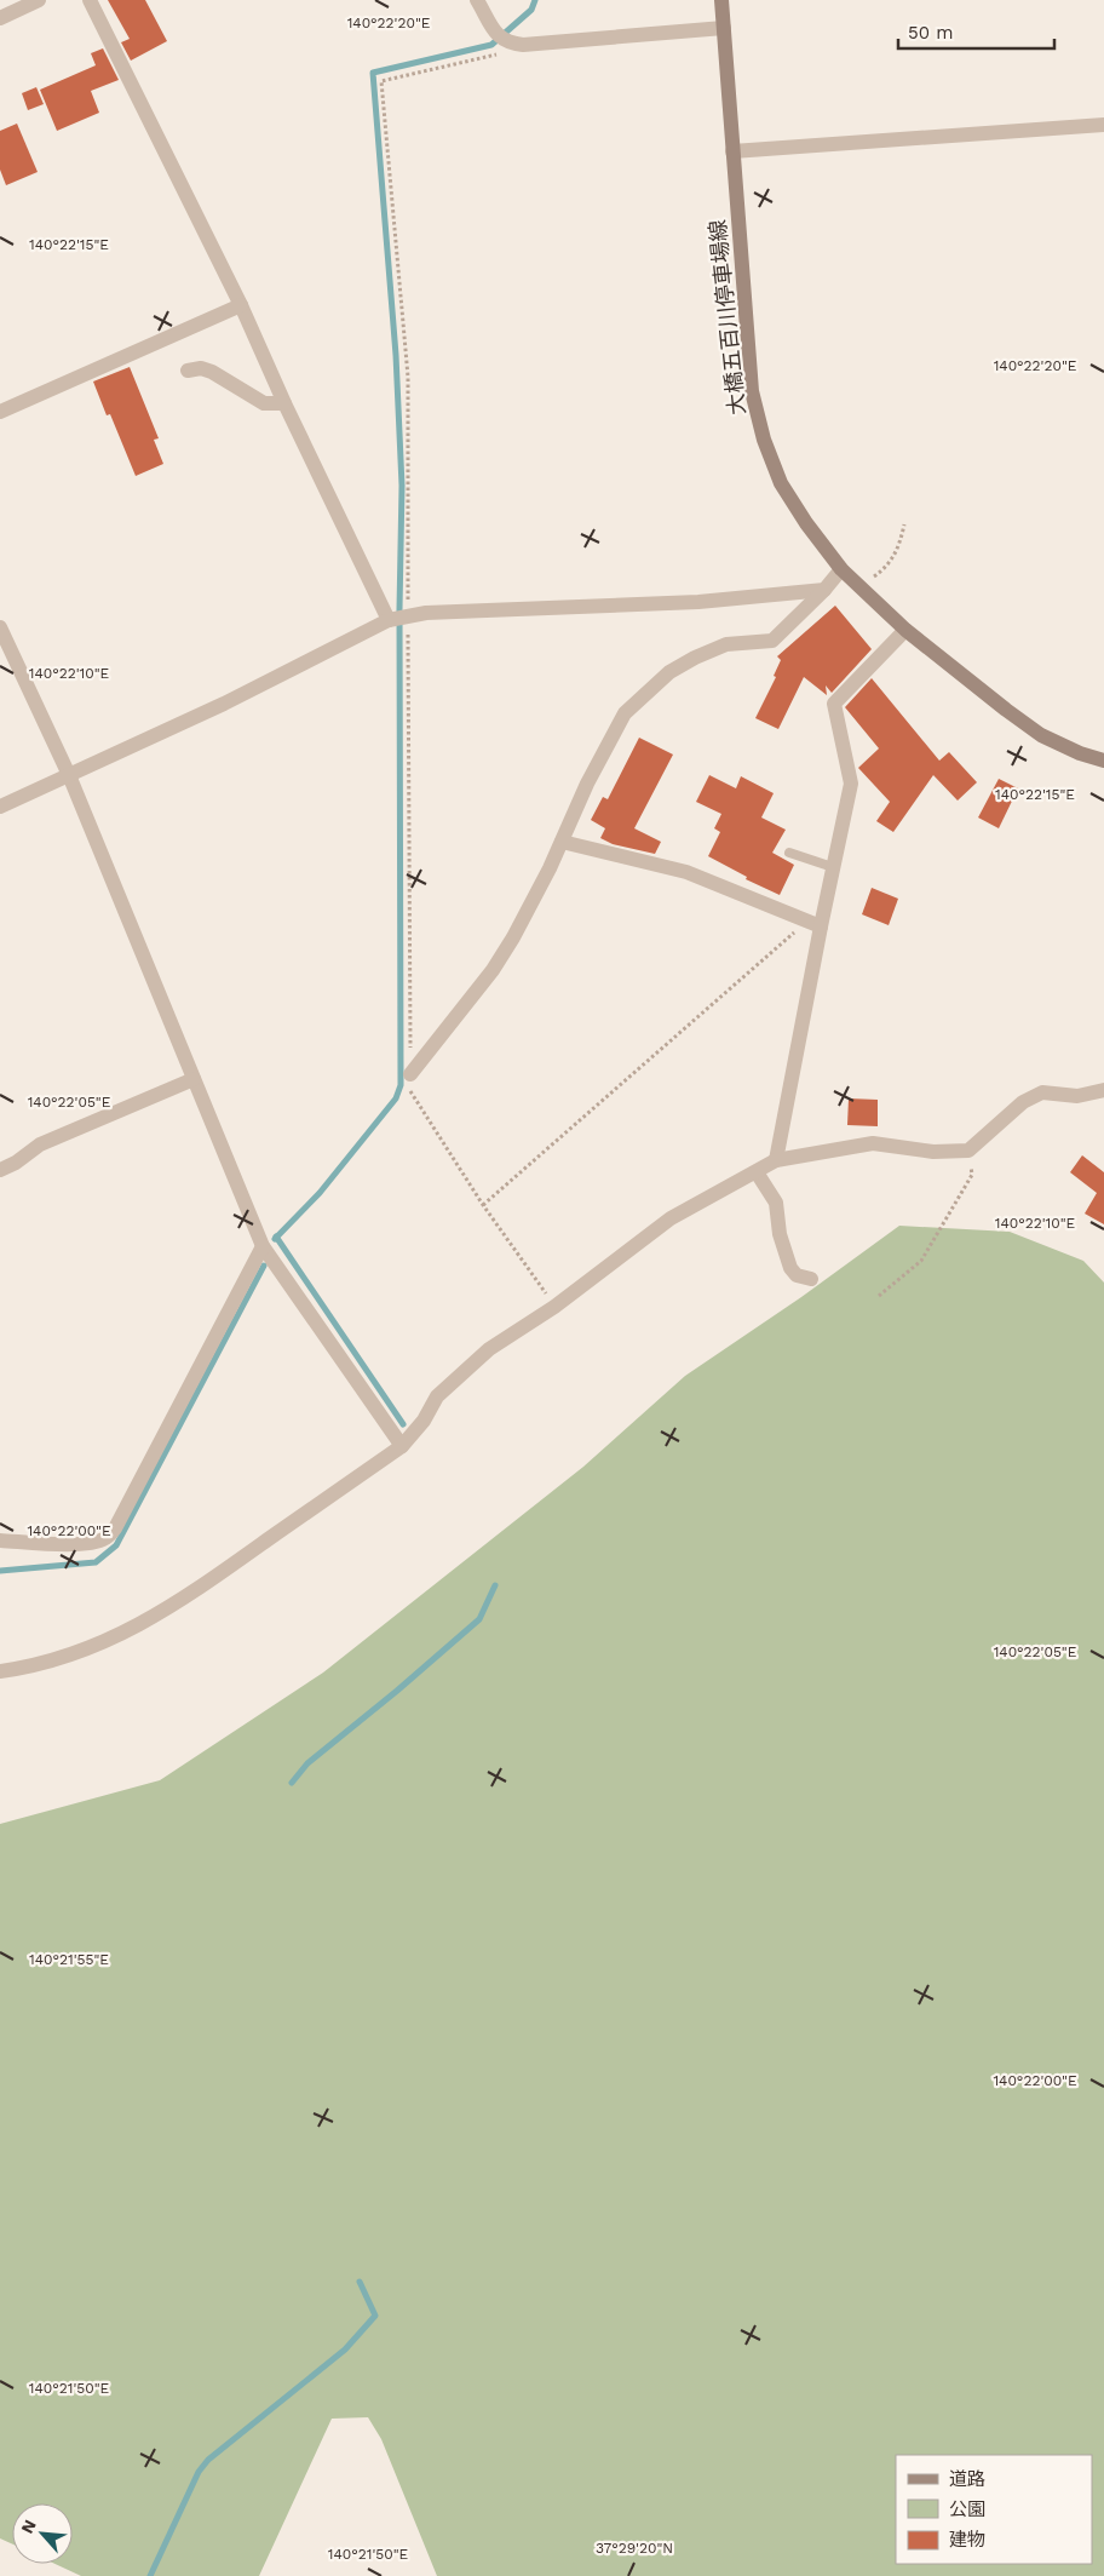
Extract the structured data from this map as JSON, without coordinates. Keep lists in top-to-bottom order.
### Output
{
  "streets": {
    "main road": ["大橋五百川停車場線"]
  },
  "legend": ["道路", "公園", "建物"],
  "scale_bar": "50 m",
  "north": "top left",
  "coordinates": [
    "140°22'20\"E",
    "140°22'15\"E",
    "140°22'10\"E",
    "140°22'05\"E",
    "140°22'00\"E",
    "140°21'55\"E",
    "140°21'50\"E",
    "37°29'20\"N"
  ]
}
